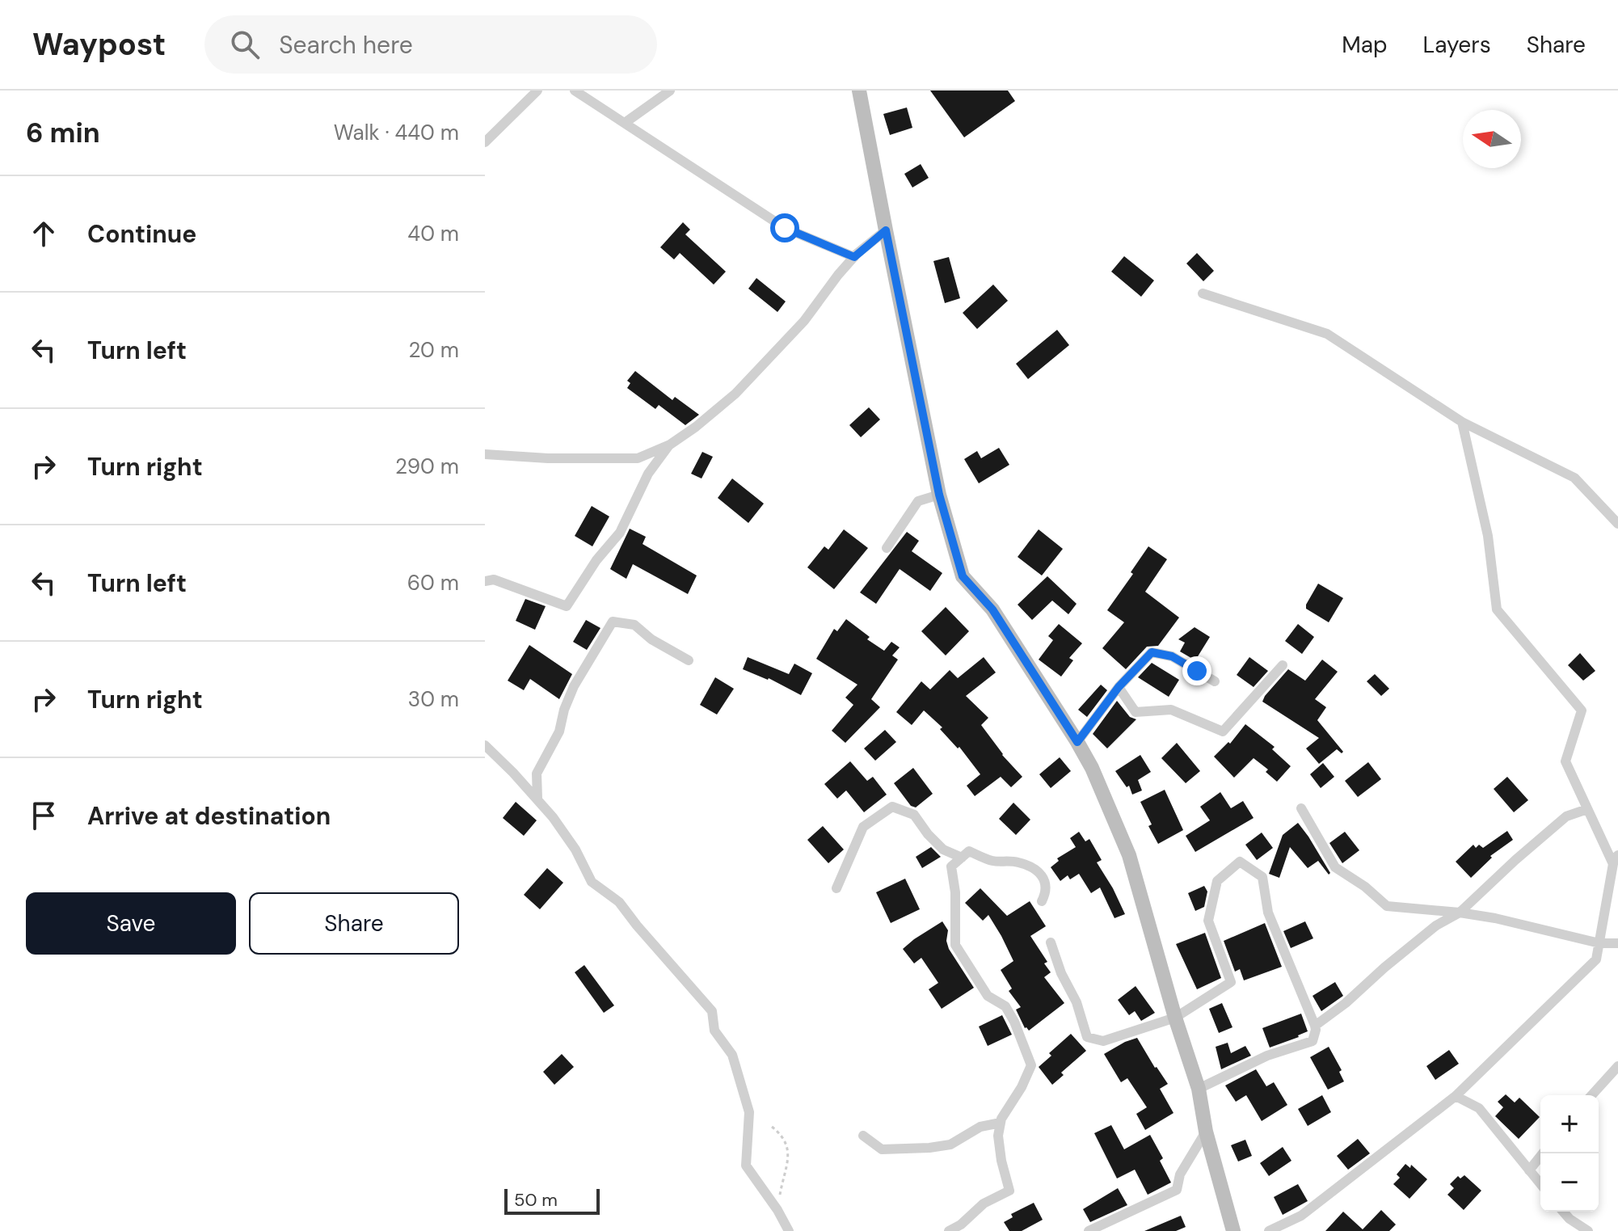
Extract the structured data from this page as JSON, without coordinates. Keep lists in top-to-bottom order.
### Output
{
  "scale_bar": "50 m",
  "north": "left",
  "page": {
    "header": "Waypost",
    "search": "Search here",
    "nav": ["Map", "Layers", "Share"],
    "heading": ["6 min", "Walk · 440 m"],
    "list": [
      ["Continue", "40 m"],
      ["Turn left", "20 m"],
      ["Turn right", "290 m"],
      ["Turn left", "60 m"],
      ["Turn right", "30 m"],
      "Arrive at destination"
    ],
    "buttons": ["Save", "Share"],
    "map_buttons": ["+", "−"],
    "scale": "50 m"
  }
}
